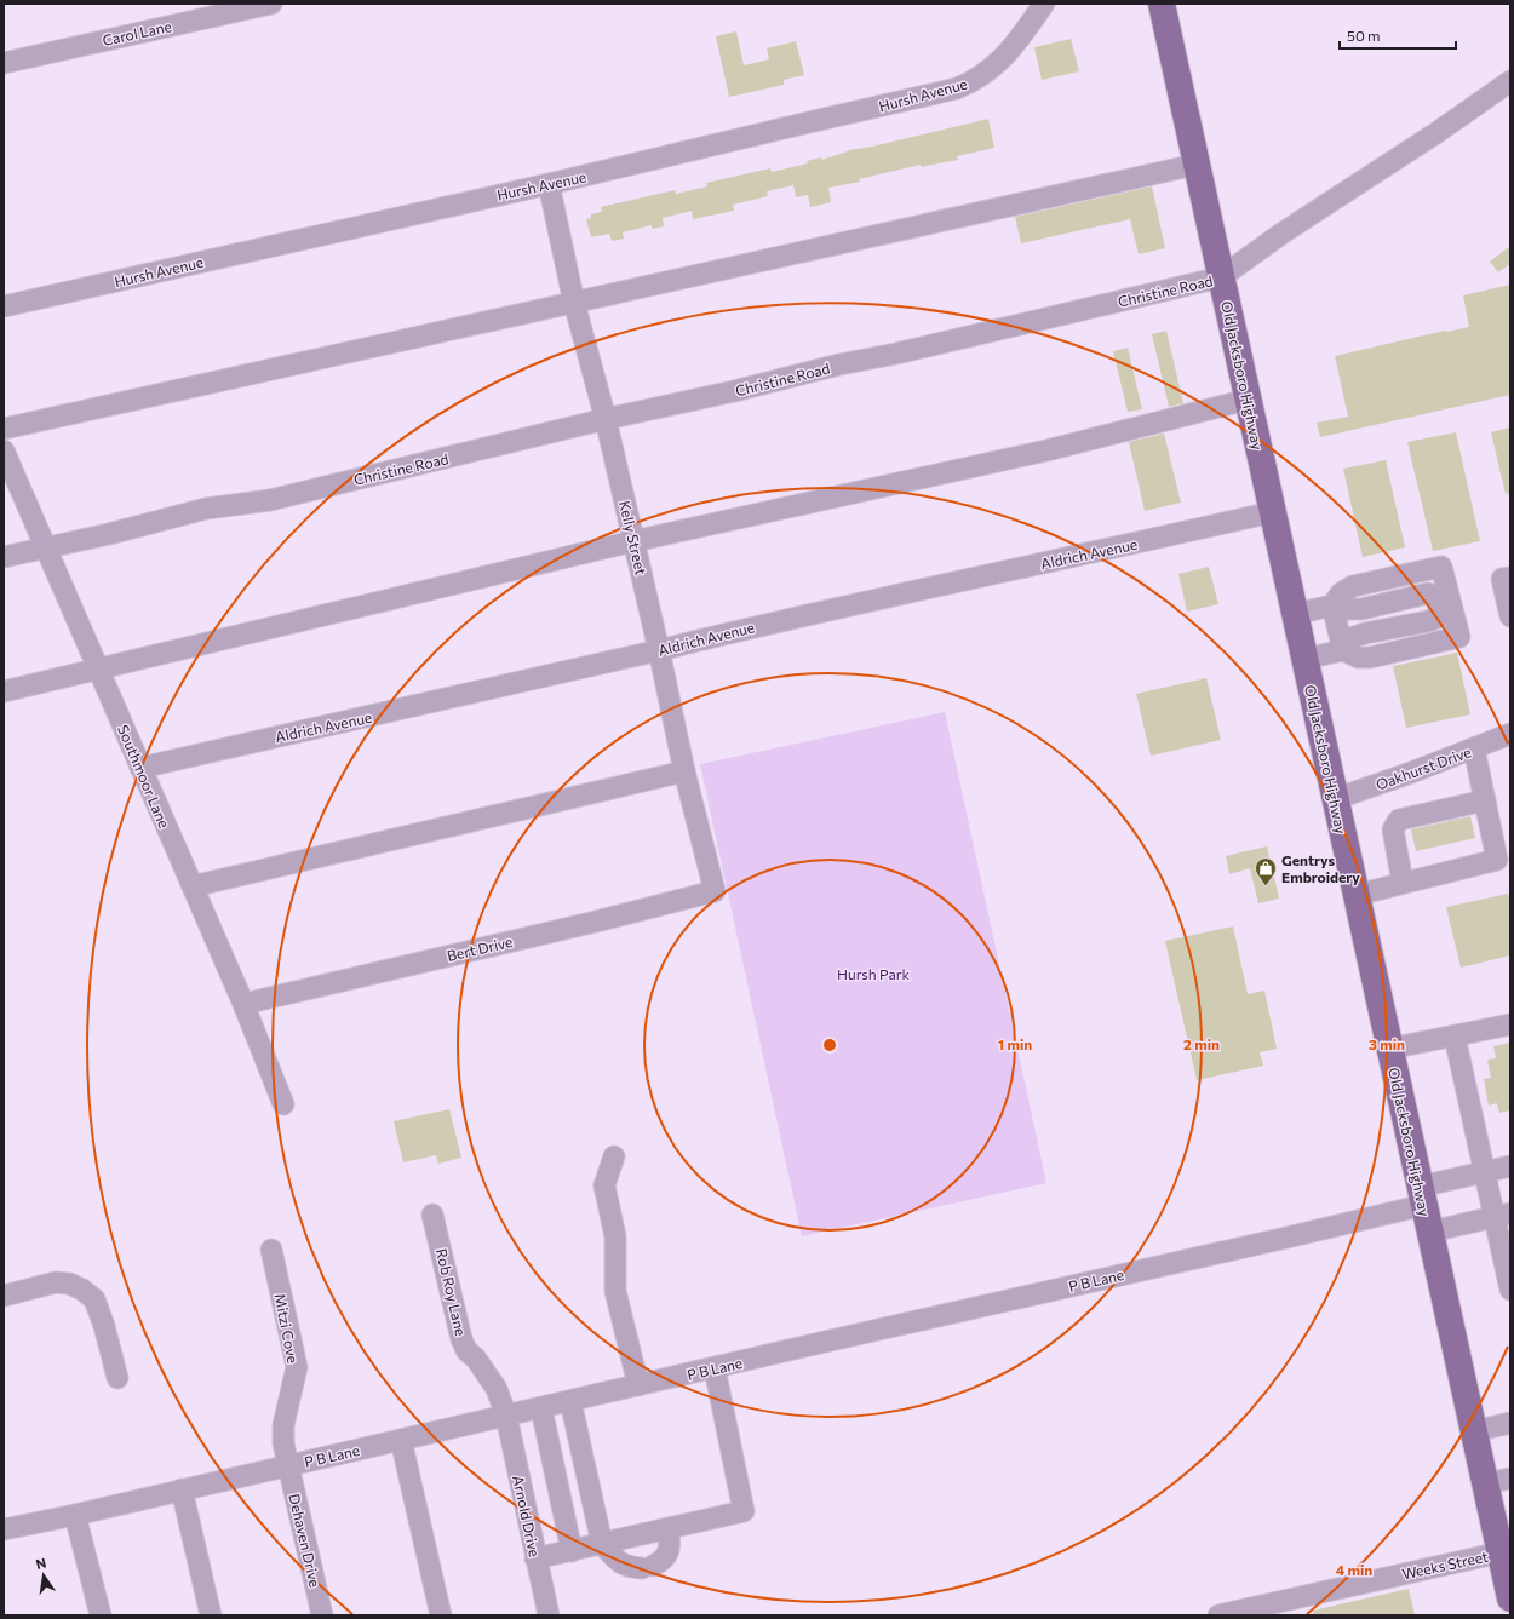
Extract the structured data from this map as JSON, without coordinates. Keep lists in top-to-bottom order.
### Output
{
  "streets": {
    "main road": ["Old Jacksboro Highway"],
    "street": [
      "Carol Lane",
      "Hursh Avenue",
      "Christine Road",
      "Kelly Street",
      "Aldrich Avenue",
      "Oakhurst Drive",
      "Southmoor Lane",
      "Bert Drive",
      "P B Lane",
      "Rob Roy Lane",
      "Mitzi Cove",
      "Arnold Drive",
      "Dehaven Drive",
      "Weeks Street"
    ]
  },
  "crossings": [
    ["Hursh Avenue", "Kelly Street"],
    ["Christine Road", "Old Jacksboro Highway"],
    ["Christine Road", "Kelly Street"],
    ["Christine Road", "Southmoor Lane"],
    ["Old Jacksboro Highway", "Aldrich Avenue"],
    ["Old Jacksboro Highway", "Oakhurst Drive"],
    ["Old Jacksboro Highway", "P B Lane"],
    ["Old Jacksboro Highway", "Weeks Street"],
    ["Kelly Street", "Aldrich Avenue"],
    ["Kelly Street", "Bert Drive"],
    ["Aldrich Avenue", "Southmoor Lane"],
    ["Southmoor Lane", "Bert Drive"],
    ["P B Lane", "Rob Roy Lane"],
    ["P B Lane", "Mitzi Cove"],
    ["P B Lane", "Arnold Drive"],
    ["P B Lane", "Dehaven Drive"],
    ["Rob Roy Lane", "Arnold Drive"],
    ["Mitzi Cove", "Dehaven Drive"]
  ],
  "parks": ["Hursh Park"],
  "places": {
    "shop": ["Gentrys Embroidery"]
  },
  "scale_bar": "50 m",
  "north": "top",
  "rings": [
    "1 min",
    "2 min",
    "3 min",
    "4 min"
  ]
}
